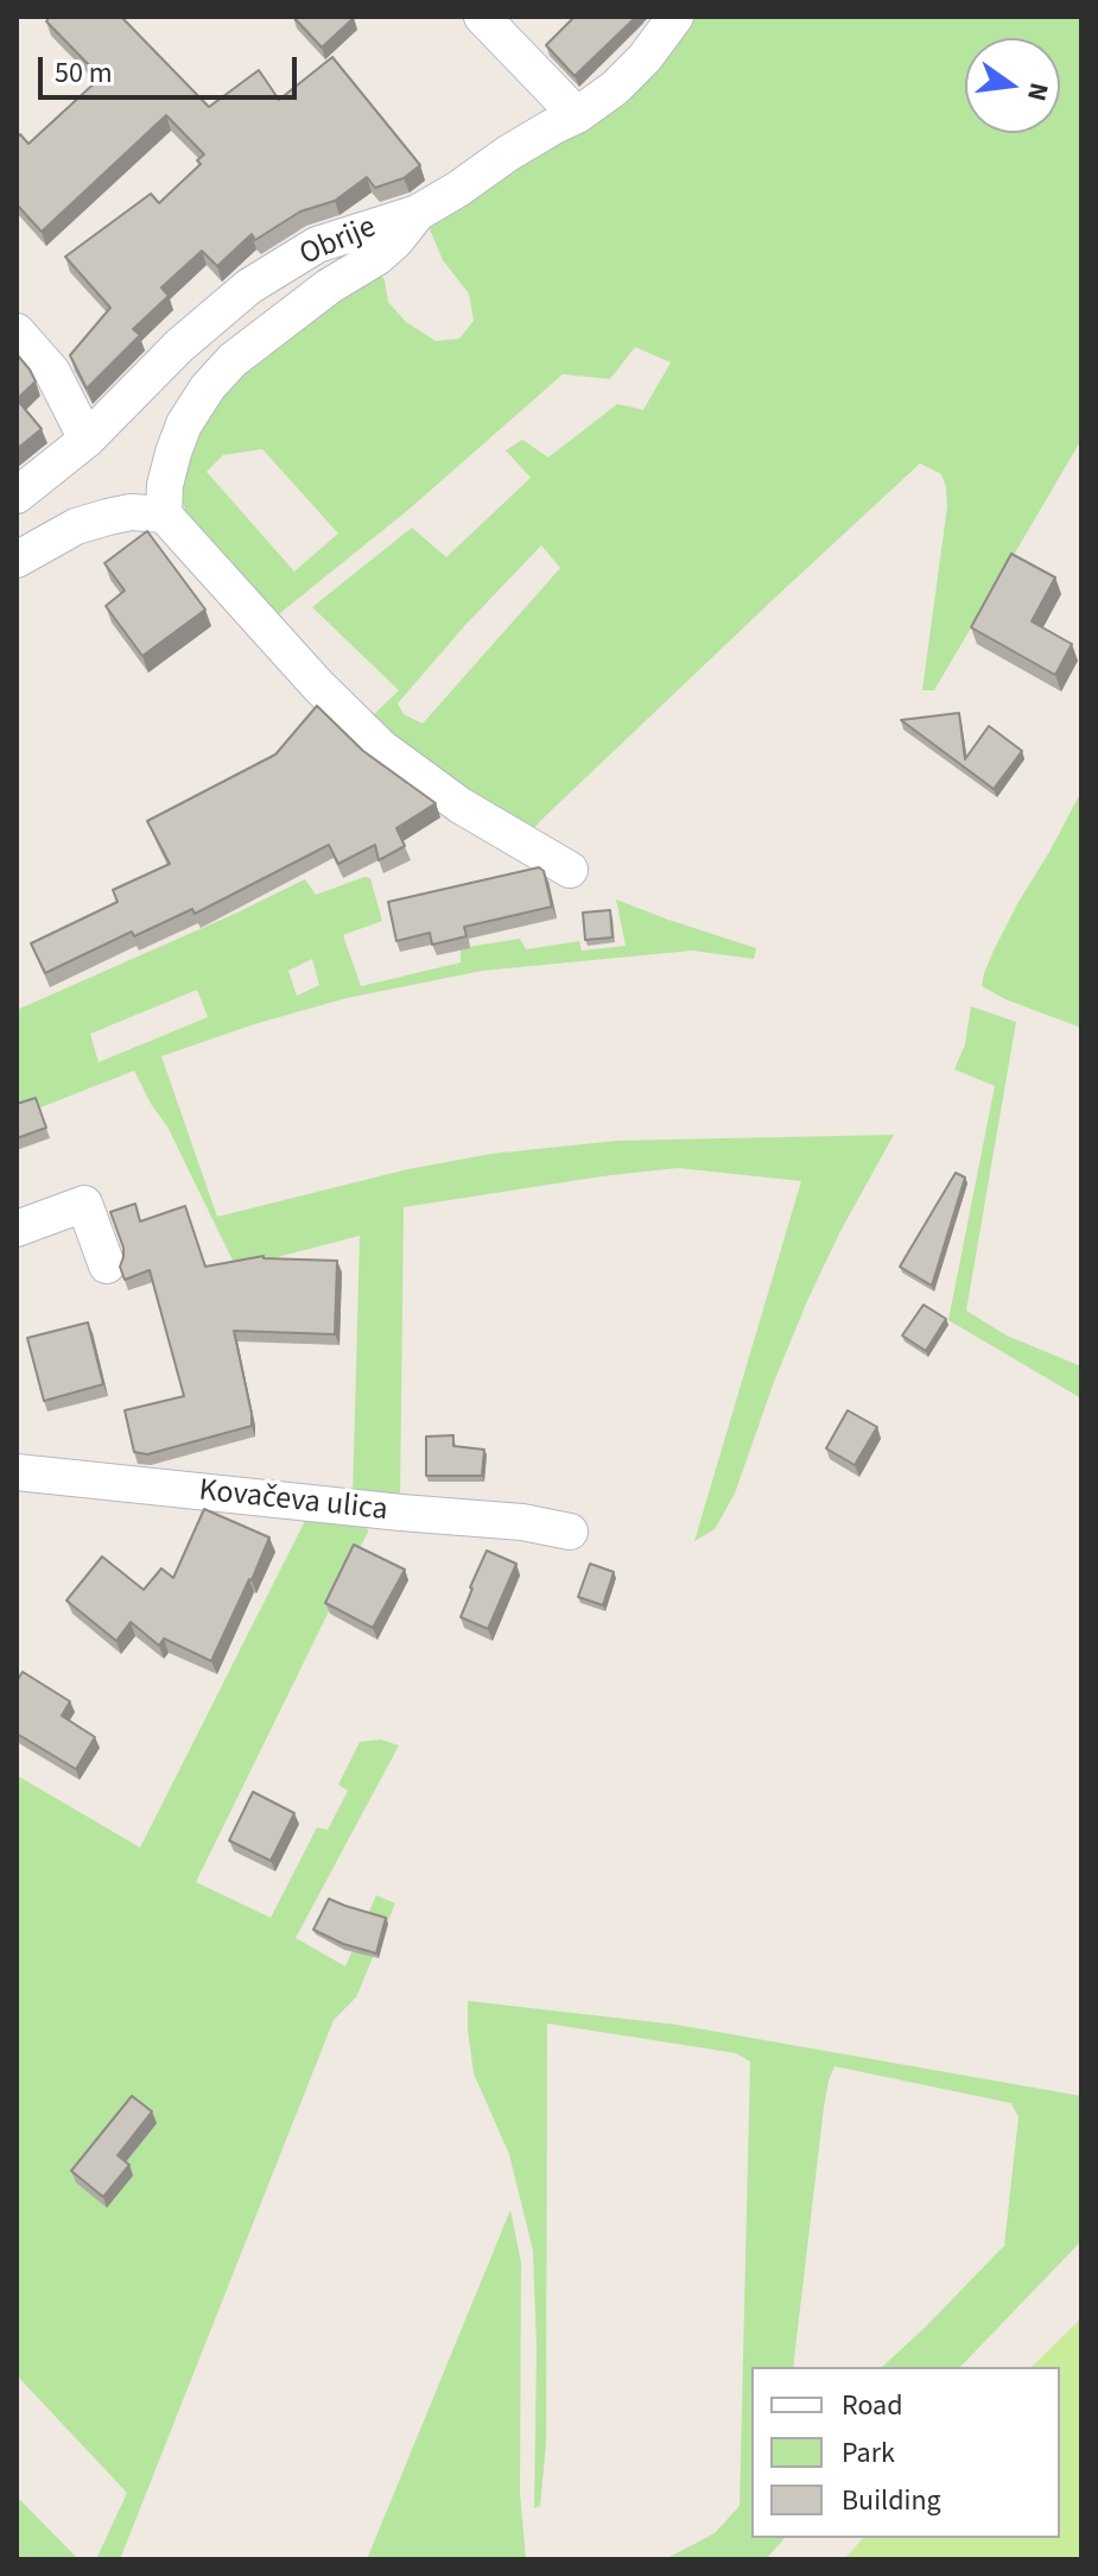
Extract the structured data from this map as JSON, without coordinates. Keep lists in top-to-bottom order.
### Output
{
  "streets": {
    "street": ["Obrije", "Kovačeva ulica"]
  },
  "legend": ["Road", "Park", "Building"],
  "scale_bar": "50 m",
  "north": "right"
}
